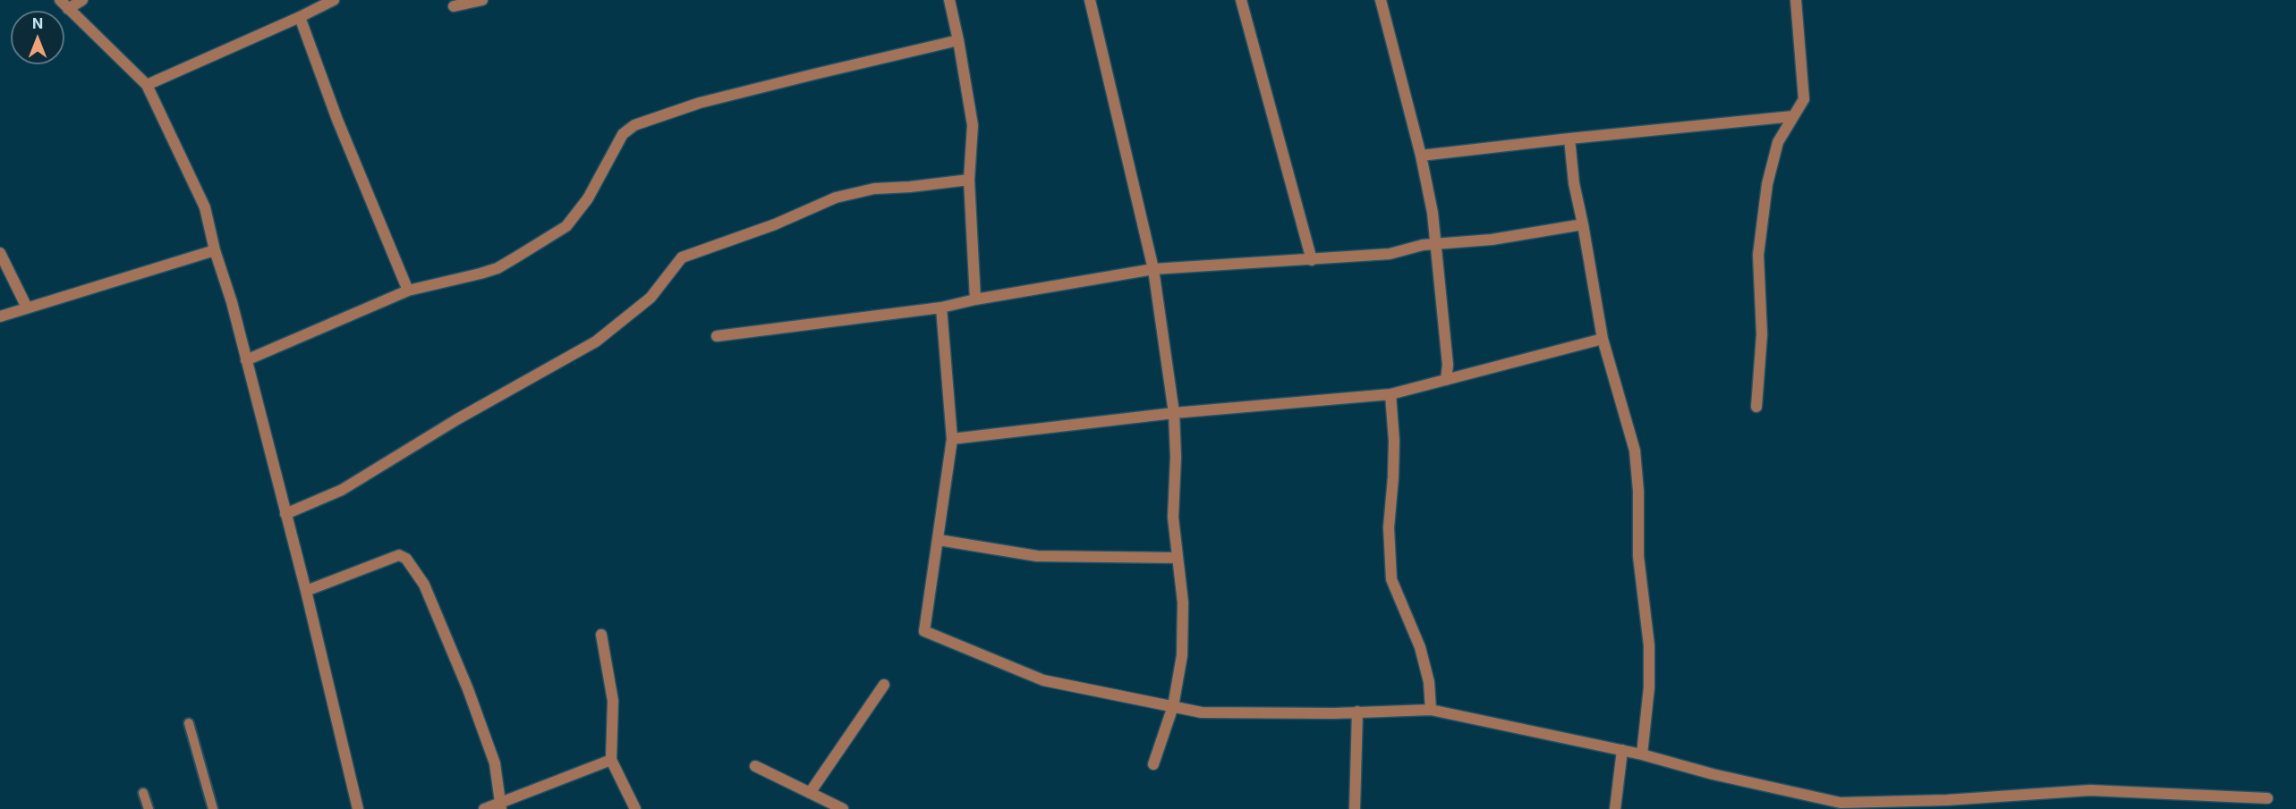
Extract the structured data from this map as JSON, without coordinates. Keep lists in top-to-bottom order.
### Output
{
  "north": "top"
}
